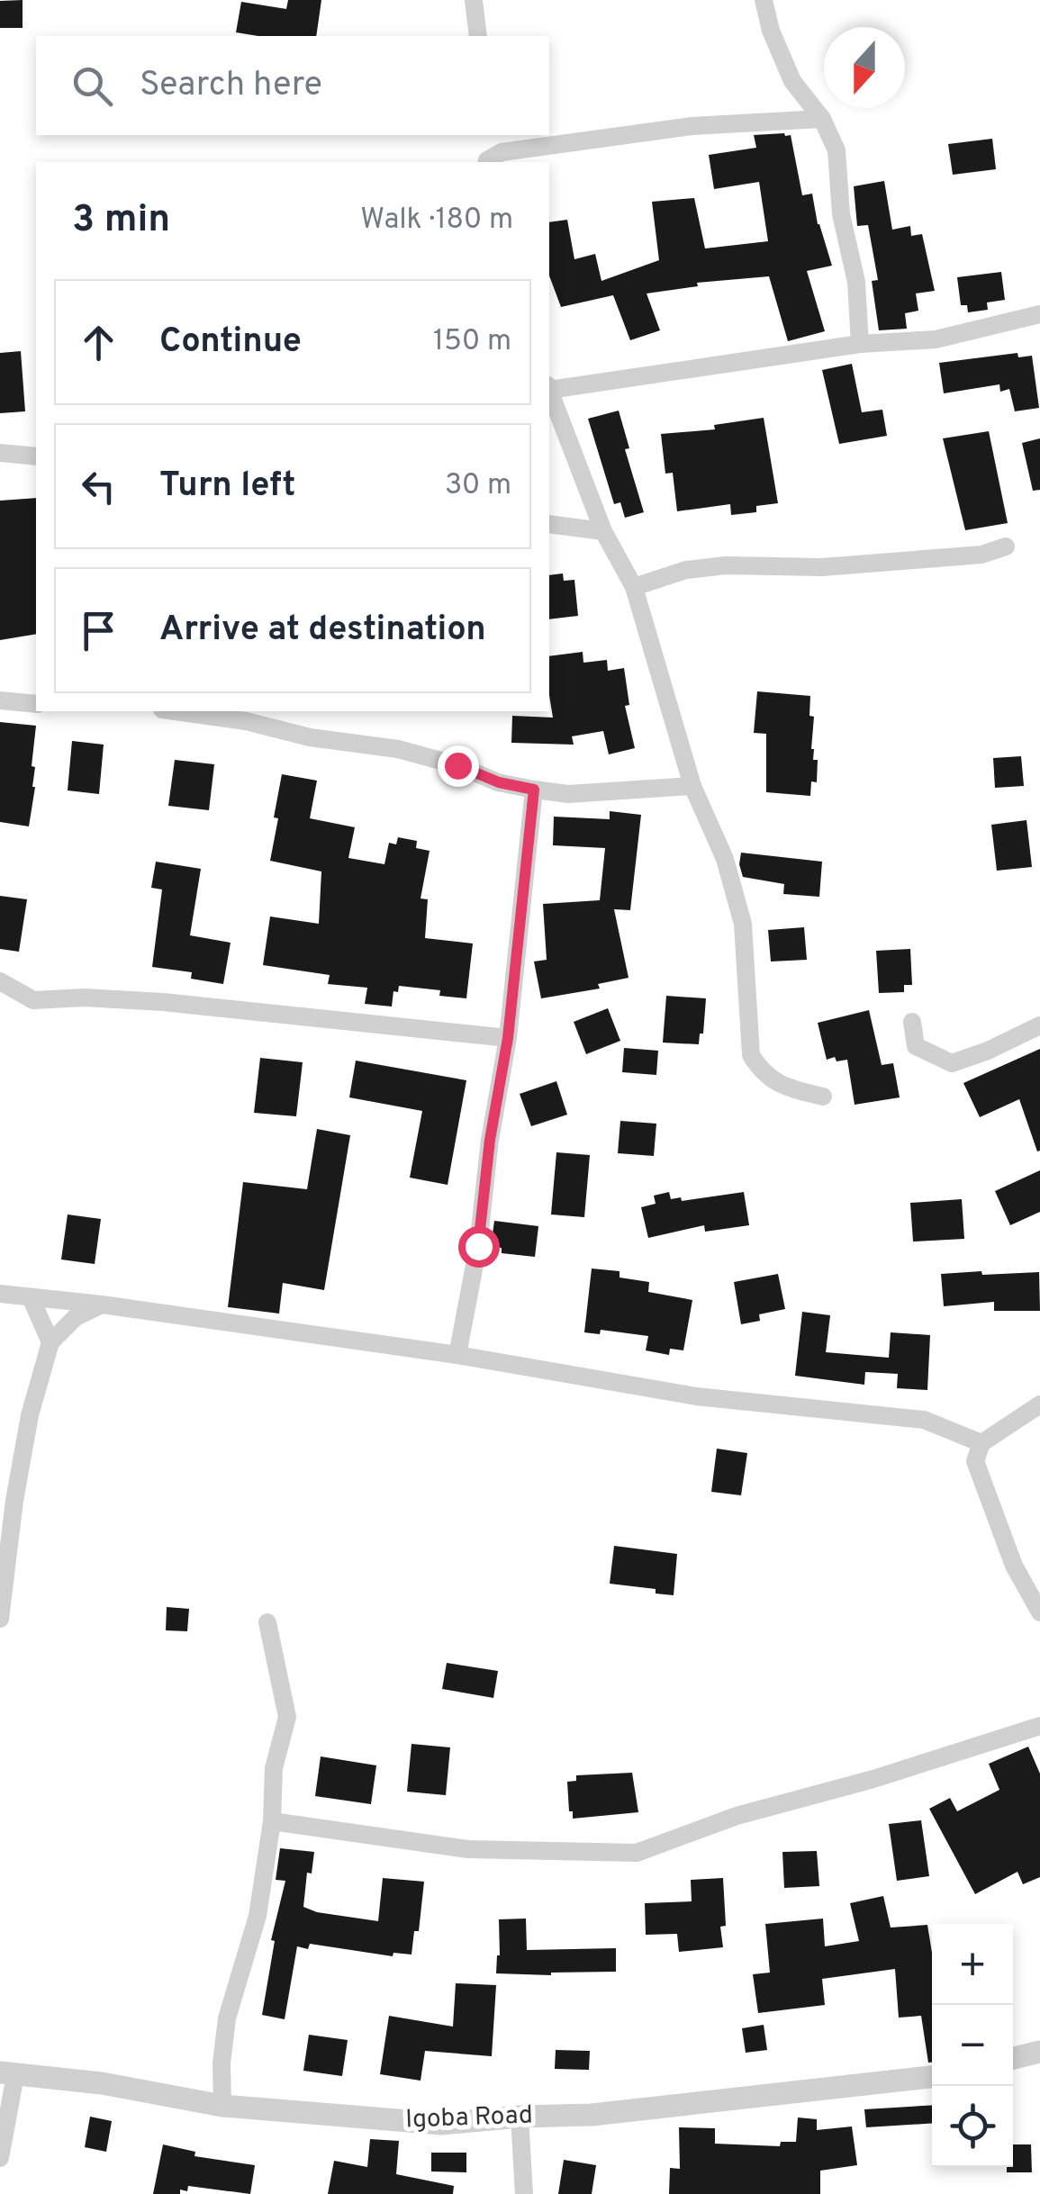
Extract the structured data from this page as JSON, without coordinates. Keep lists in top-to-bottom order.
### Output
{
  "streets": {
    "street": ["Igoba Road"]
  },
  "north": "bottom",
  "page": {
    "search": "Search here",
    "heading": ["3 min", "Walk · 180 m"],
    "list": [
      ["Continue", "150 m"],
      ["Turn left", "30 m"],
      "Arrive at destination"
    ],
    "map_buttons": ["+", "−"]
  }
}
